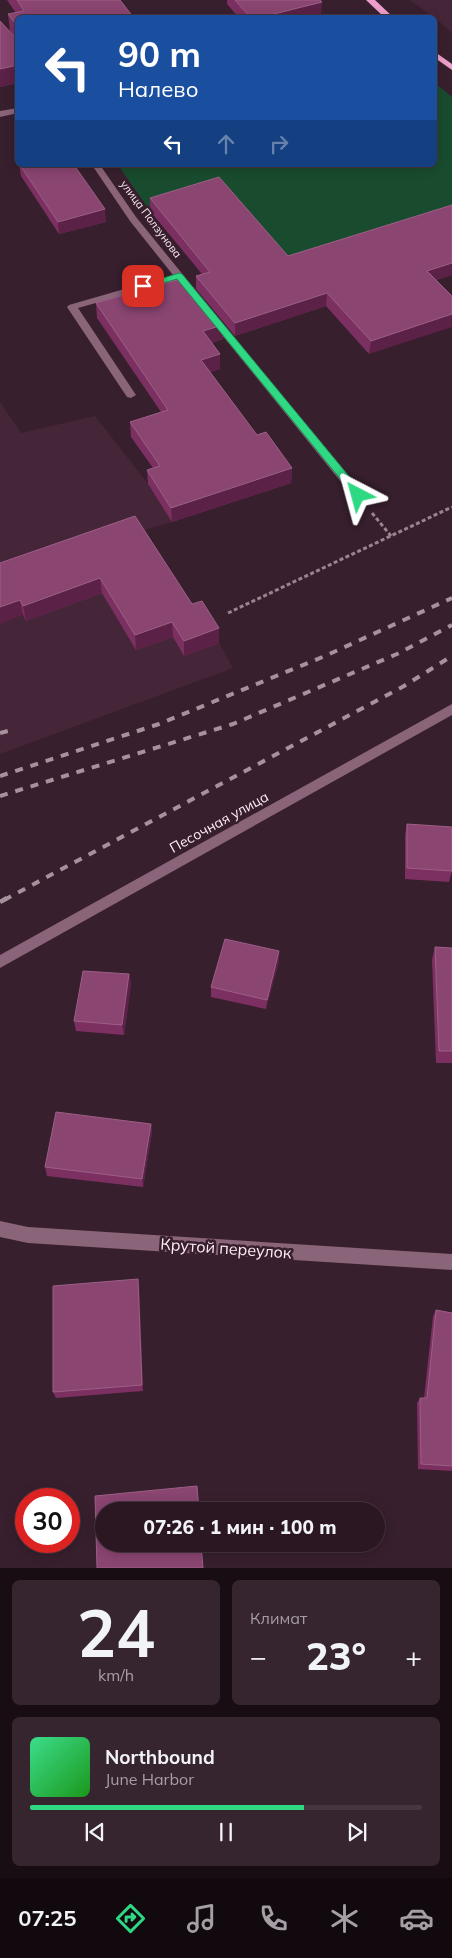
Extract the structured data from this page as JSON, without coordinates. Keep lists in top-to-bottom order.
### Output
{
  "streets": {
    "street": ["улица Ползунова", "Песочная улица", "Крутой переулок"]
  },
  "page": {
    "turn": ["90 m", "Налево"],
    "limit": "30",
    "trip": "07:26 · 1 мин · 100 m",
    "tile": [
      ["24", "km/h"],
      "Климат"
    ],
    "heat": ["−", "23°", "+"],
    "song": ["Northbound", "June Harbor"],
    "tabs": "07:25"
  }
}
